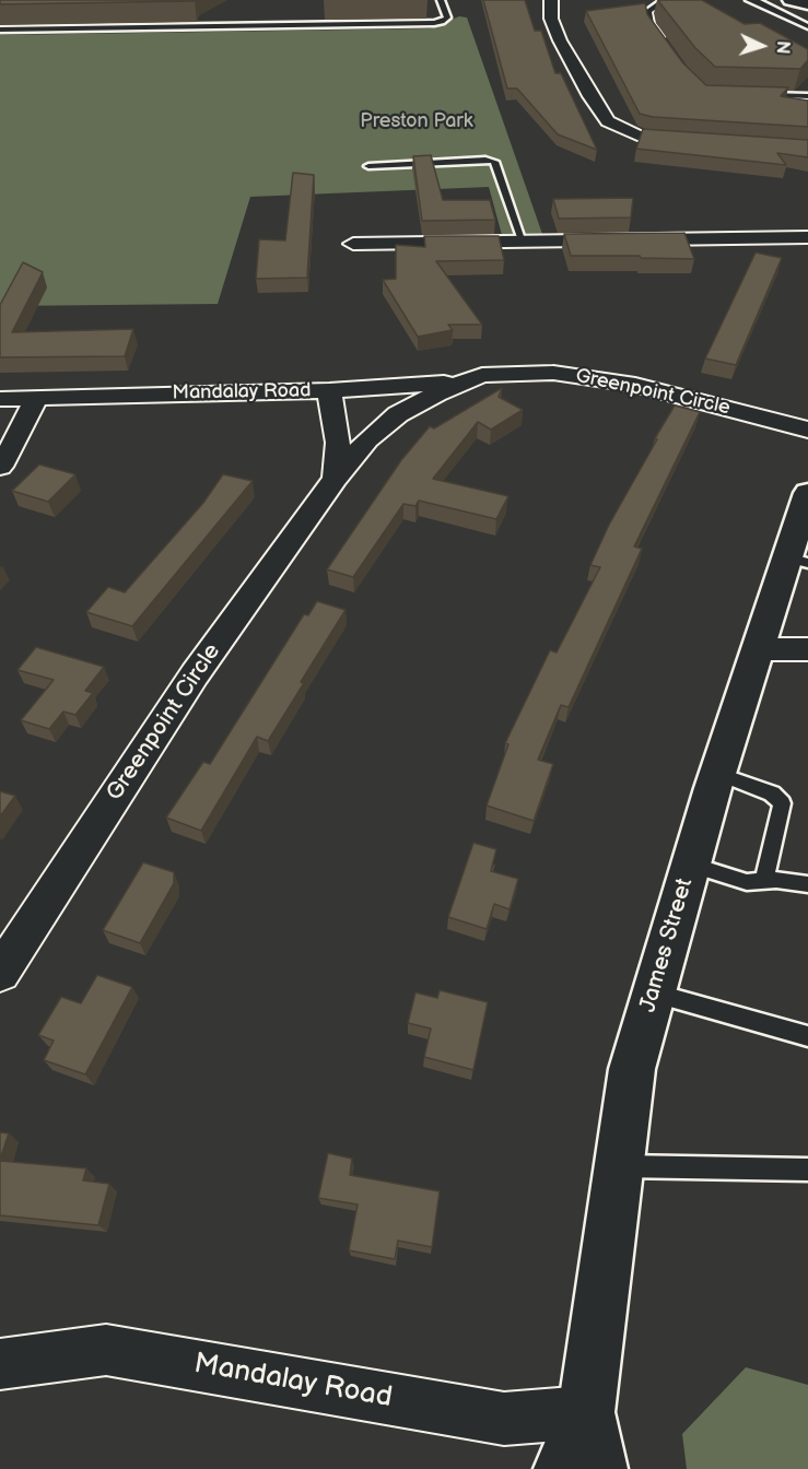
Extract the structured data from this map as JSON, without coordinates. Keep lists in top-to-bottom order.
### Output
{
  "streets": {
    "main road": ["James Street"],
    "street": ["Mandalay Road", "Greenpoint Circle"]
  },
  "crossings": [
    ["Mandalay Road", "Greenpoint Circle"],
    ["Mandalay Road", "James Street"]
  ],
  "parks": ["Preston Park"],
  "north": "right"
}
